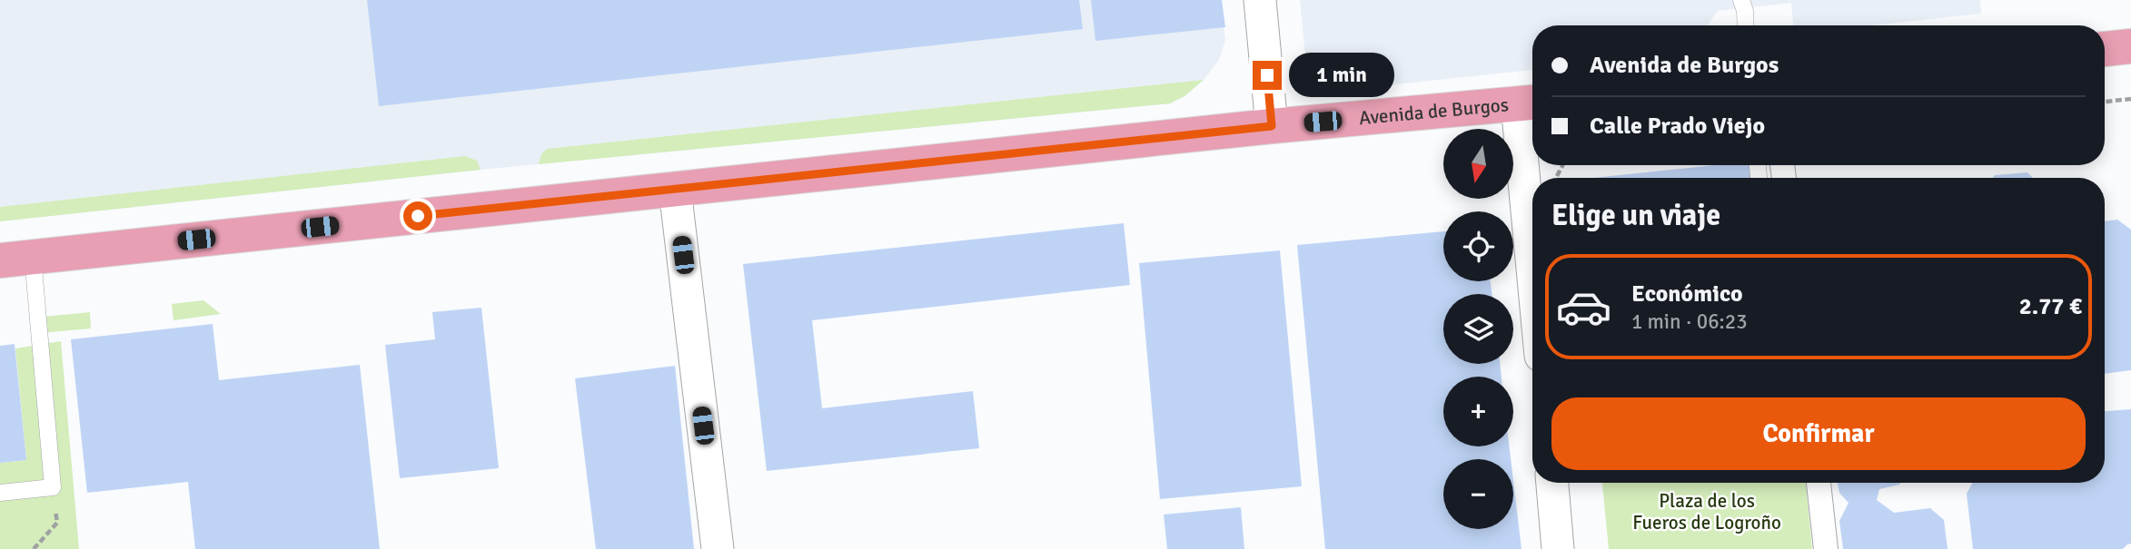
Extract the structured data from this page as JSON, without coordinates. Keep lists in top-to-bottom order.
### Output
{
  "streets": {
    "main road": ["Avenida de Burgos"]
  },
  "parks": ["Plaza de los Fueros de Logroño"],
  "north": "bottom",
  "page": {
    "banner": ["Avenida de Burgos", "Calle Prado Viejo"],
    "bubble": "1 min",
    "map_buttons": ["+", "−"],
    "heading": "Elige un viaje",
    "list": [
      {
        "name": "Económico",
        "note": "1 min · 06:23",
        "value": "2.77 €"
      }
    ],
    "buttons": "Confirmar"
  }
}
